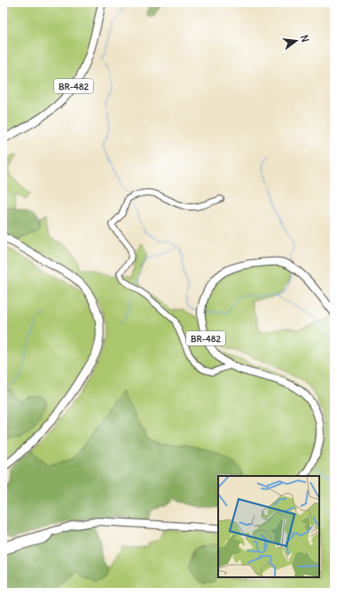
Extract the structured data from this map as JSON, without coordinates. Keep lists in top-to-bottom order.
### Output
{
  "streets": {
    "highway": ["BR-482"]
  },
  "north": "right"
}
